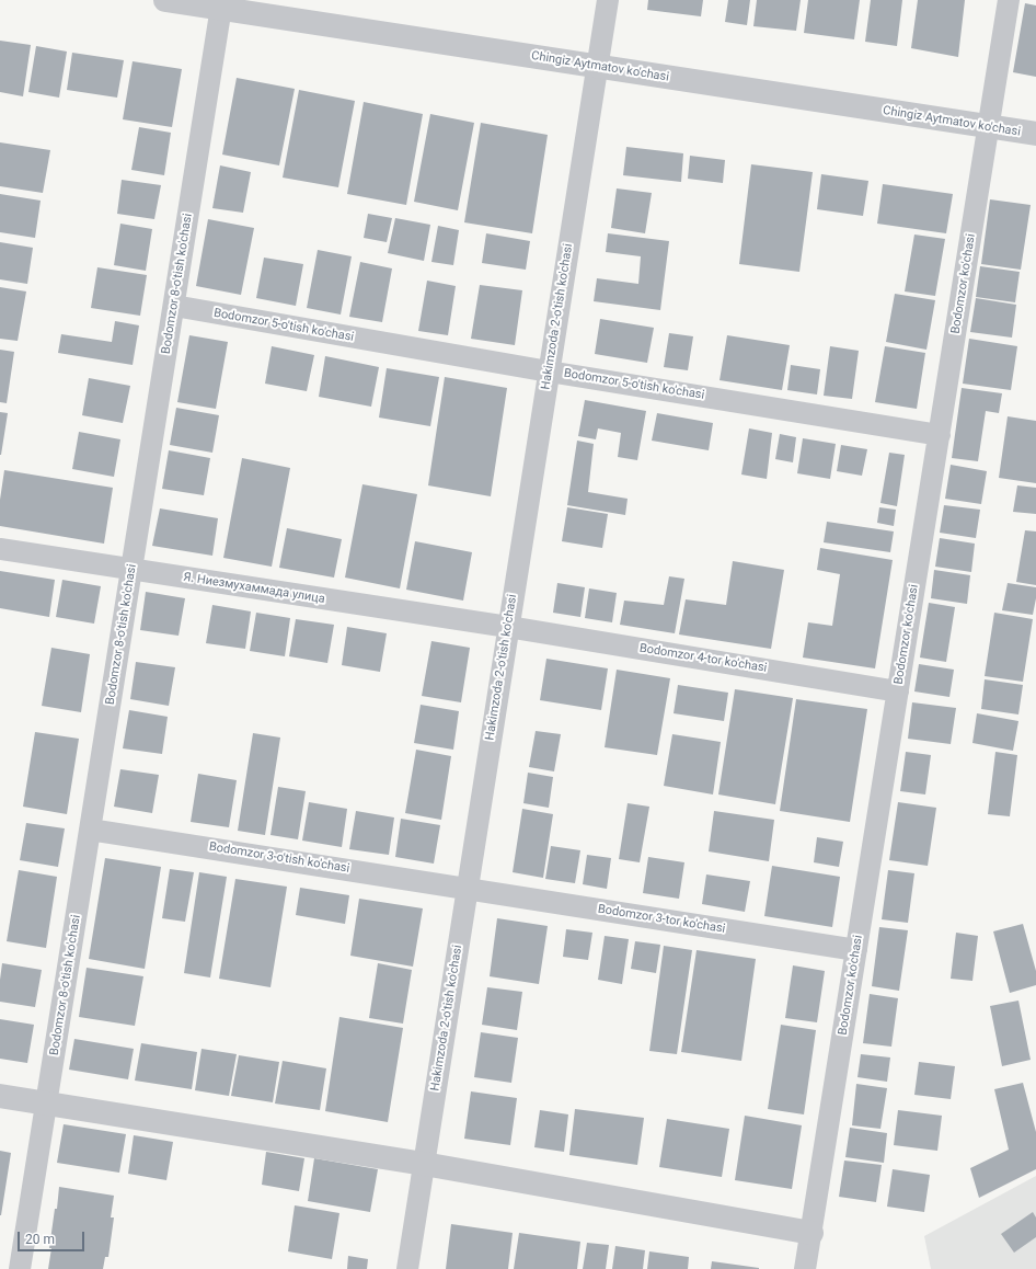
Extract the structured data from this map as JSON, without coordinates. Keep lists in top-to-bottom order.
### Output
{
  "streets": {
    "street": [
      "Chingiz Aytmatov ko'chasi",
      "Bodomzor 8-o'tish ko'chasi",
      "Bodomzor ko'chasi",
      "Hakimzoda 2-o'tish ko'chasi",
      "Bodomzor 5-o'tish ko'chasi",
      "Я. Ниезмухаммада улица",
      "Bodomzor 4-tor ko'chasi",
      "Bodomzor 3-o'tish ko'chasi",
      "Bodomzor 3-tor ko'chasi"
    ]
  },
  "crossings": [
    ["Chingiz Aytmatov ko'chasi", "Bodomzor 8-o'tish ko'chasi"],
    ["Chingiz Aytmatov ko'chasi", "Bodomzor ko'chasi"],
    ["Chingiz Aytmatov ko'chasi", "Hakimzoda 2-o'tish ko'chasi"],
    ["Bodomzor 8-o'tish ko'chasi", "Bodomzor 5-o'tish ko'chasi"],
    ["Bodomzor 8-o'tish ko'chasi", "Я. Ниезмухаммада улица"],
    ["Bodomzor 8-o'tish ko'chasi", "Bodomzor 3-o'tish ko'chasi"],
    ["Bodomzor ko'chasi", "Bodomzor 5-o'tish ko'chasi"],
    ["Bodomzor ko'chasi", "Bodomzor 4-tor ko'chasi"],
    ["Bodomzor ko'chasi", "Bodomzor 3-tor ko'chasi"],
    ["Hakimzoda 2-o'tish ko'chasi", "Bodomzor 5-o'tish ko'chasi"],
    ["Hakimzoda 2-o'tish ko'chasi", "Я. Ниезмухаммада улица"],
    ["Hakimzoda 2-o'tish ko'chasi", "Bodomzor 4-tor ko'chasi"],
    ["Hakimzoda 2-o'tish ko'chasi", "Bodomzor 3-o'tish ko'chasi"],
    ["Hakimzoda 2-o'tish ko'chasi", "Bodomzor 3-tor ko'chasi"],
    ["Я. Ниезмухаммада улица", "Bodomzor 4-tor ko'chasi"],
    ["Bodomzor 3-o'tish ko'chasi", "Bodomzor 3-tor ko'chasi"]
  ],
  "scale_bar": "20 m"
}
